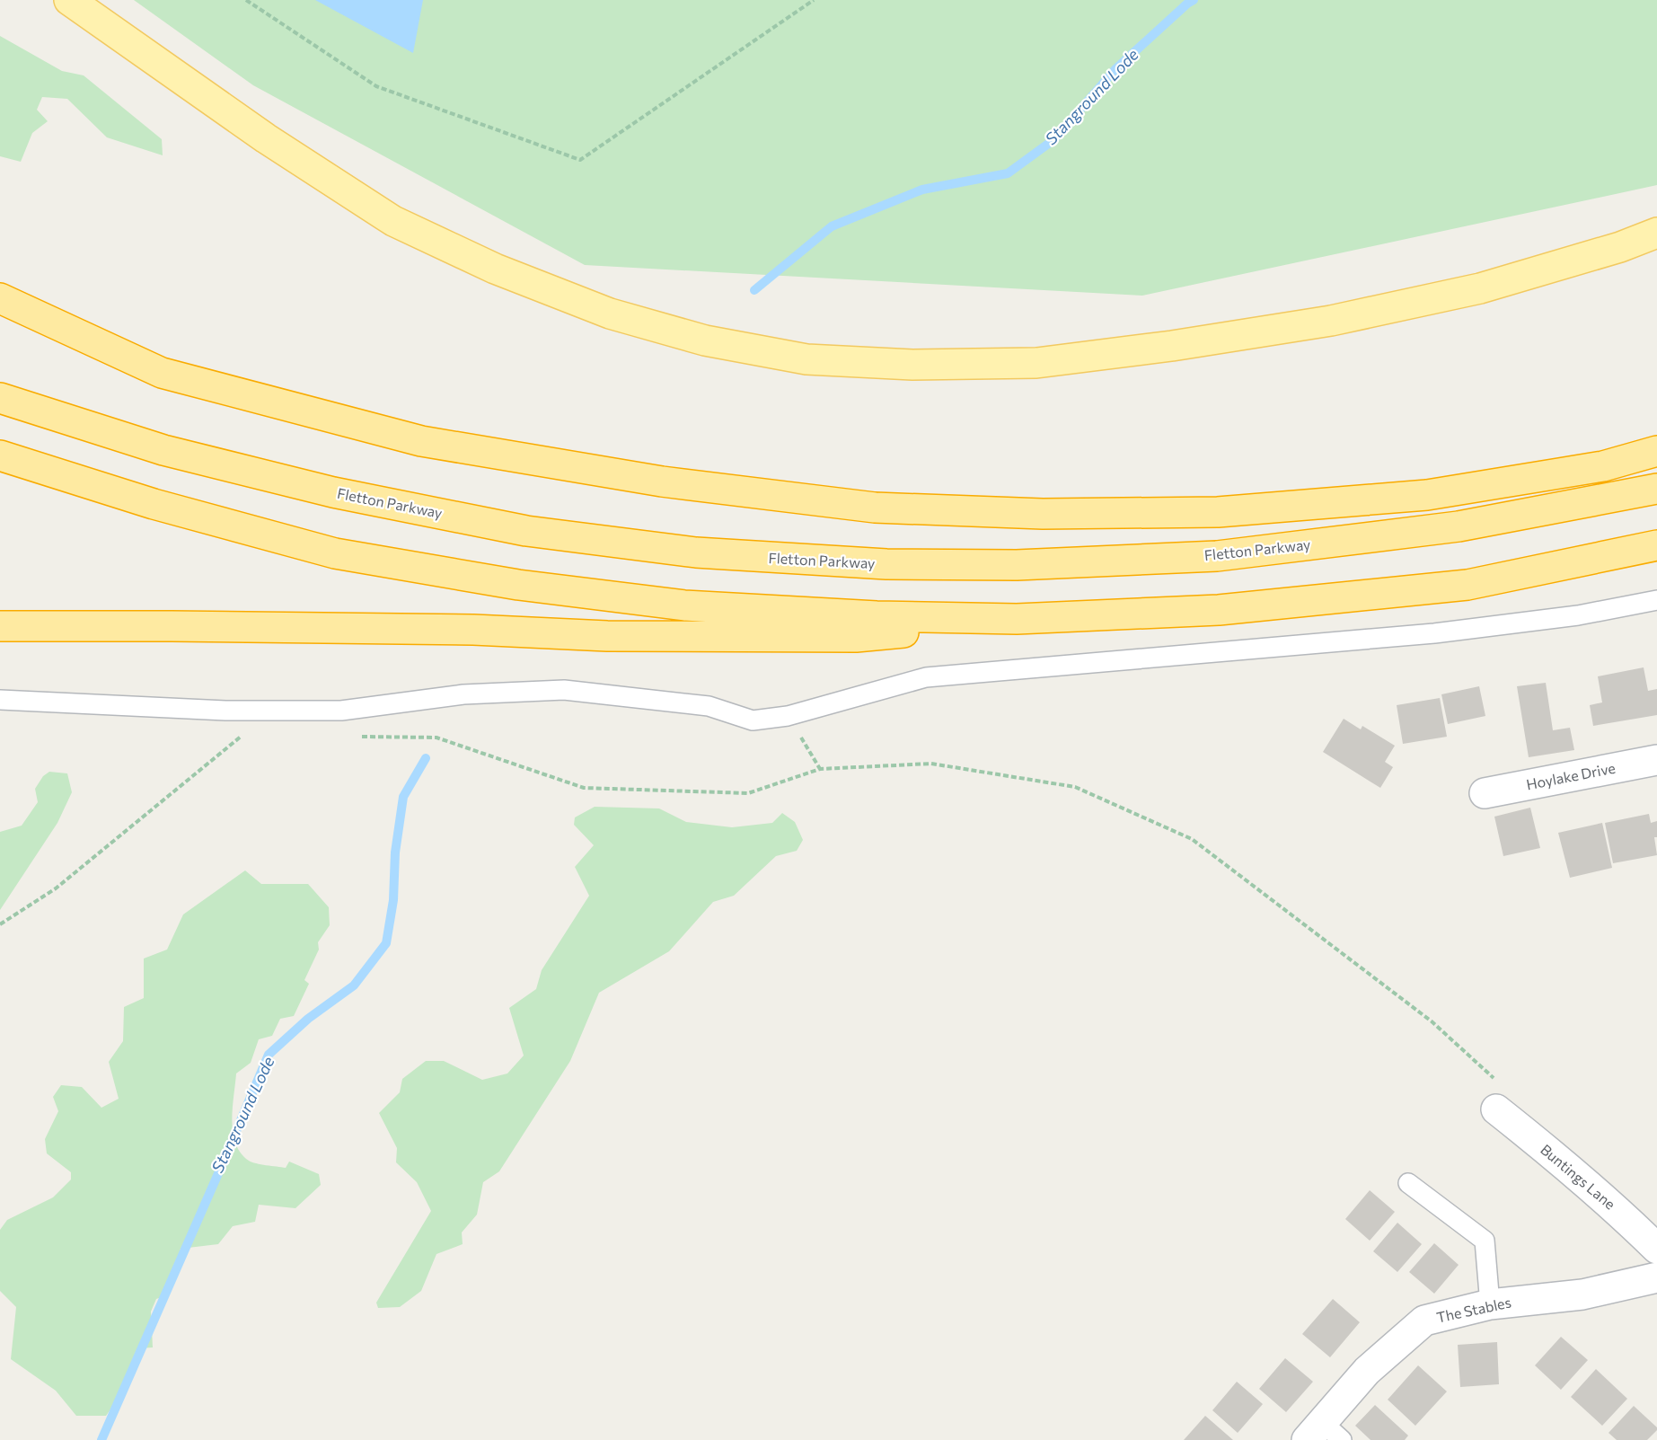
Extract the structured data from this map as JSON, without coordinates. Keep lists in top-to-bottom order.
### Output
{
  "streets": {
    "highway": ["Fletton Parkway"],
    "street": ["Hoylake Drive", "Buntings Lane", "The Stables"]
  },
  "water": ["Stanground Lode"]
}
